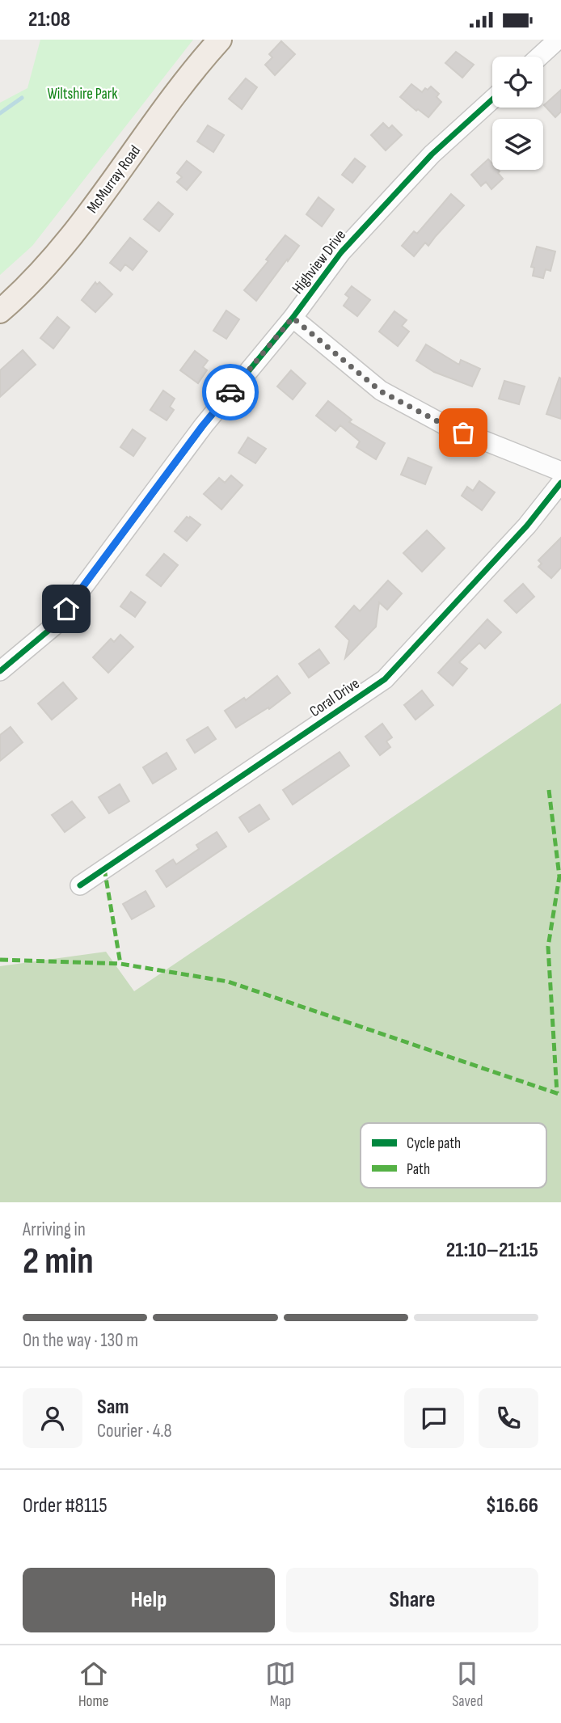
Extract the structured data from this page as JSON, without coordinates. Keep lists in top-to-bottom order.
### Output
{
  "streets": {
    "main road": ["McMurray Road"],
    "street": ["Highview Drive", "Coral Drive"]
  },
  "parks": ["Wiltshire Park"],
  "legend": ["Cycle path", "Path"],
  "page": {
    "status": "21:08",
    "heading": ["2 min", "Arriving in", "21:10–21:15"],
    "panel": [
      "Sam",
      "Courier · 4.8",
      "Order #8115",
      "$16.66"
    ],
    "bar": "On the way · 130 m",
    "buttons": ["Help", "Share"],
    "tabs": ["Home", "Map", "Saved"]
  }
}
